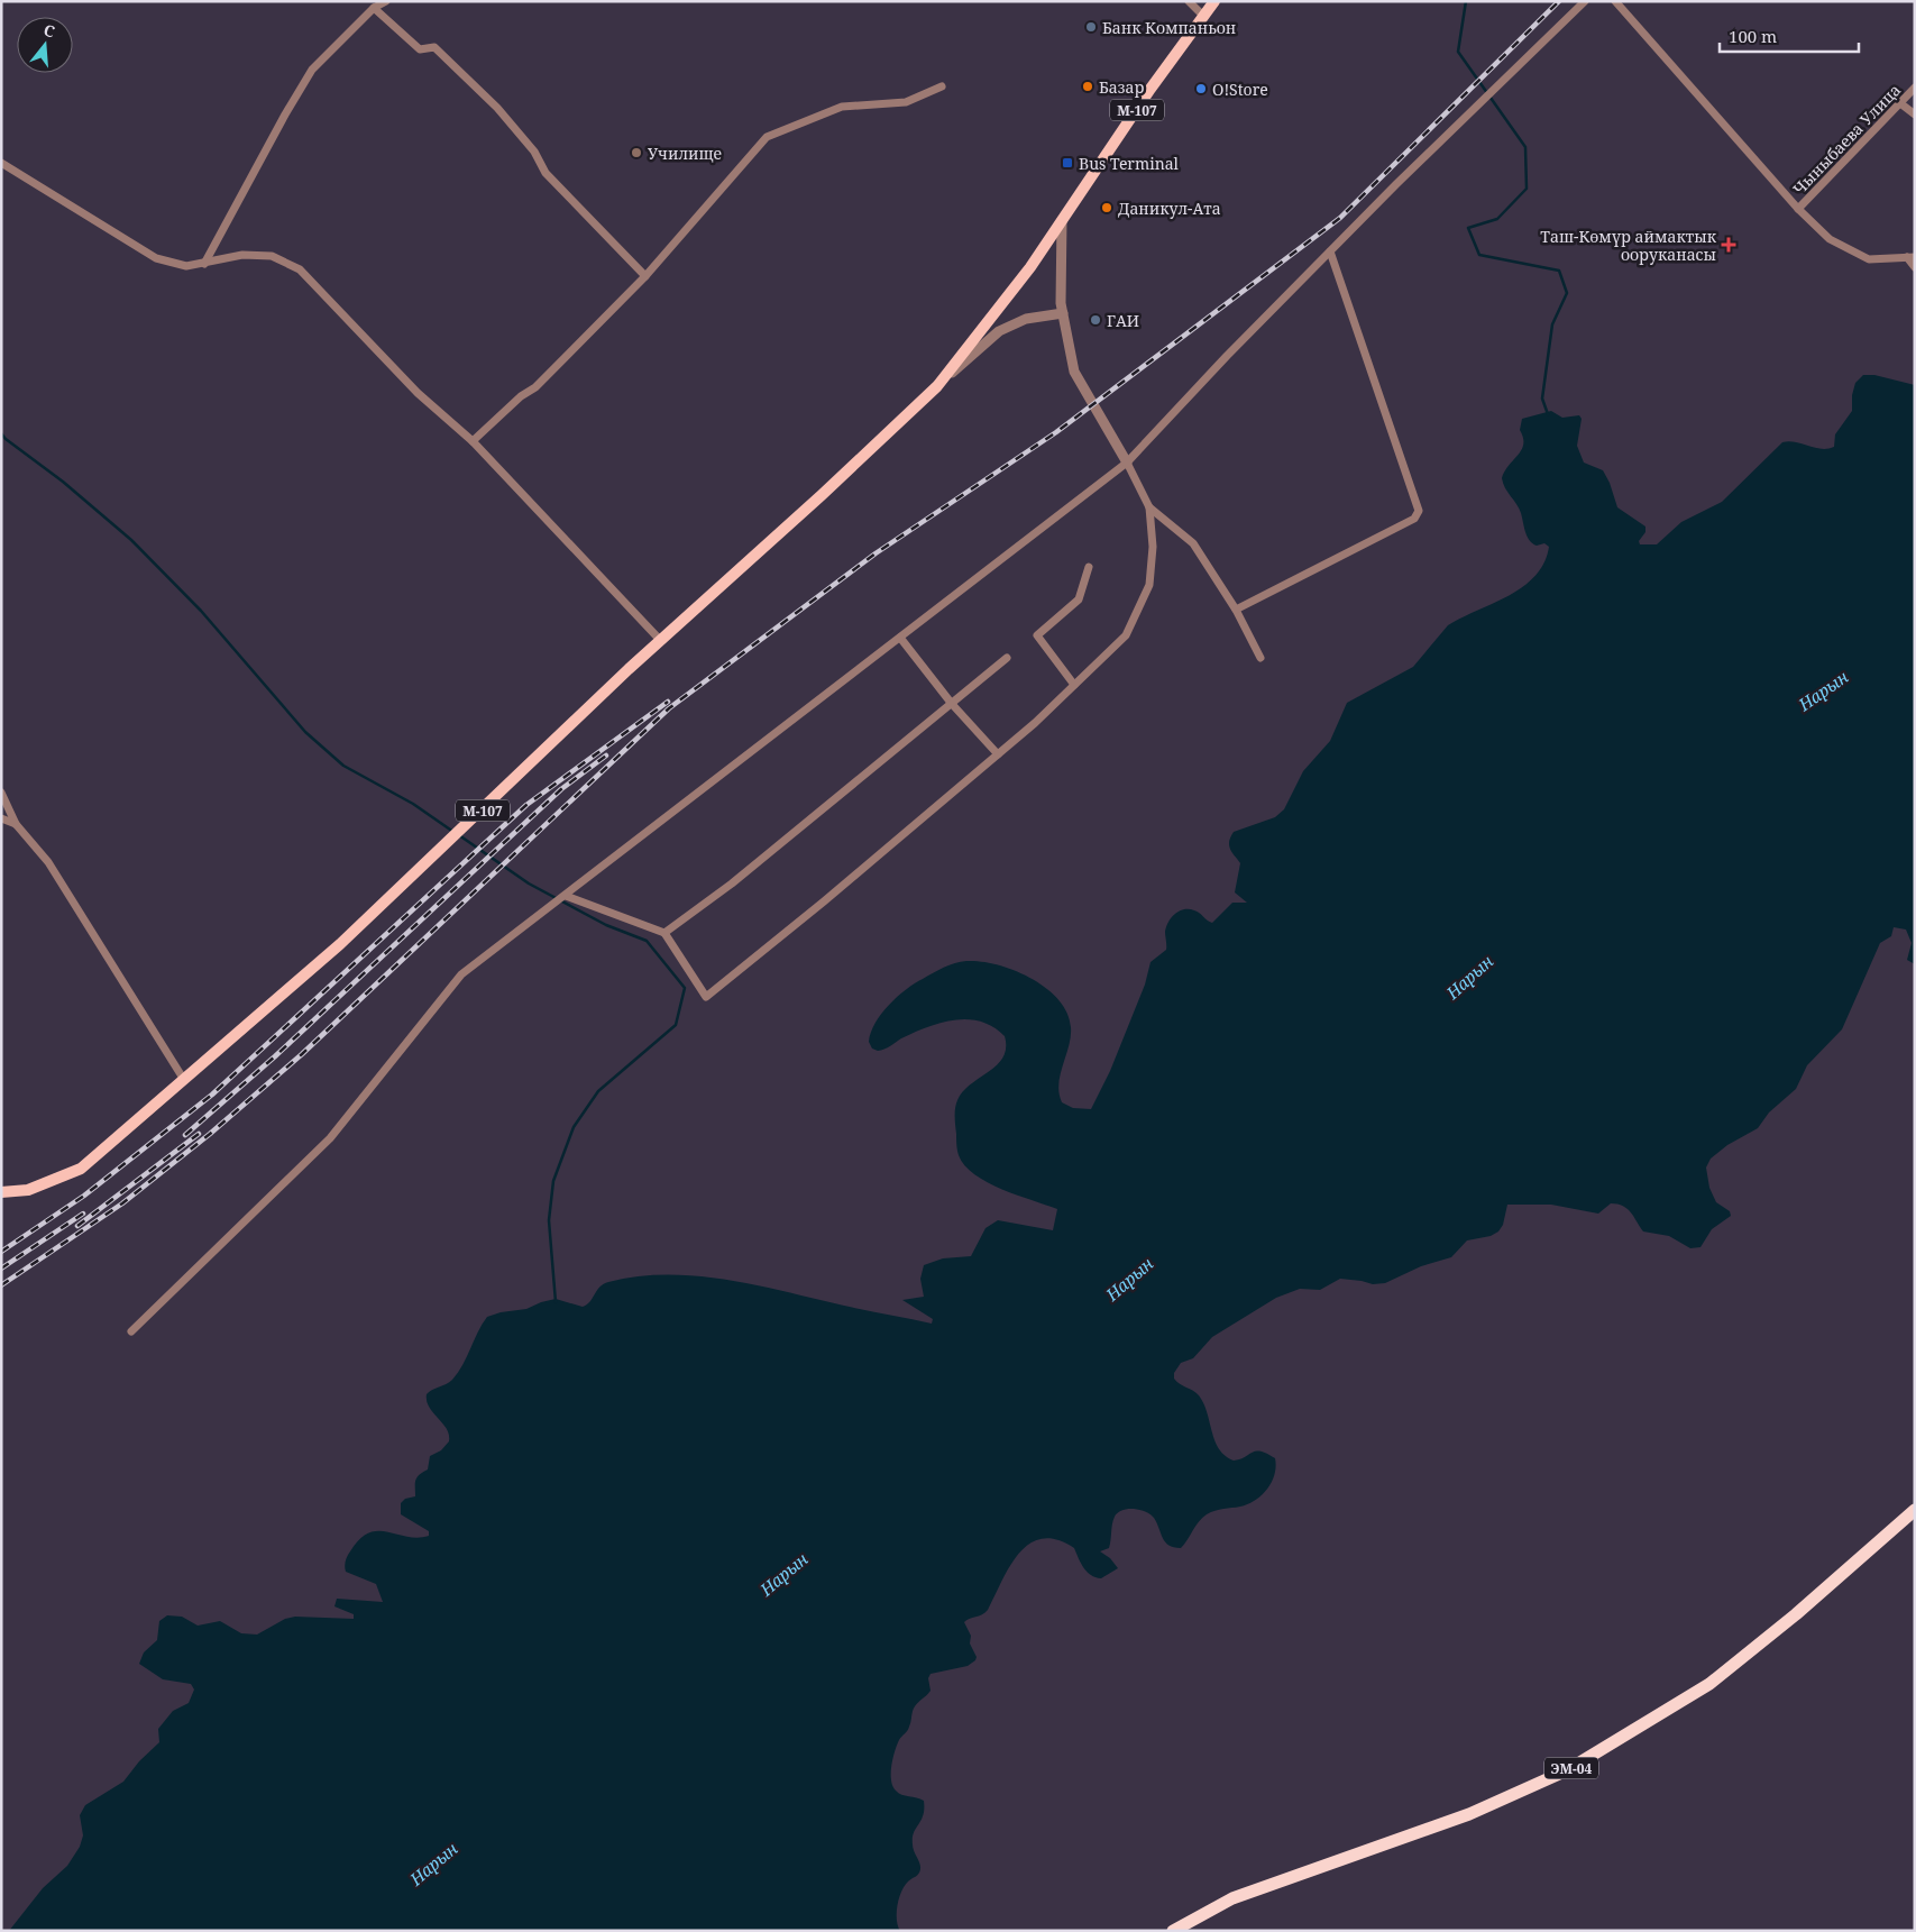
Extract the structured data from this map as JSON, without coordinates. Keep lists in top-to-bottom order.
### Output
{
  "streets": {
    "highway": ["ЭМ-04"],
    "main road": ["М-107"],
    "street": ["Чыныбаева Улица"]
  },
  "water": ["Нарын"],
  "places": {
    "other": [
      "Банк Компаньон",
      "Базар",
      "O!Store",
      "Училище",
      "Даникул-Ата",
      "ГАИ"
    ],
    "transit": ["Bus Terminal"],
    "health": ["Таш-Көмүр аймактык ооруканасы"]
  },
  "scale_bar": "100 m",
  "north": "top"
}
